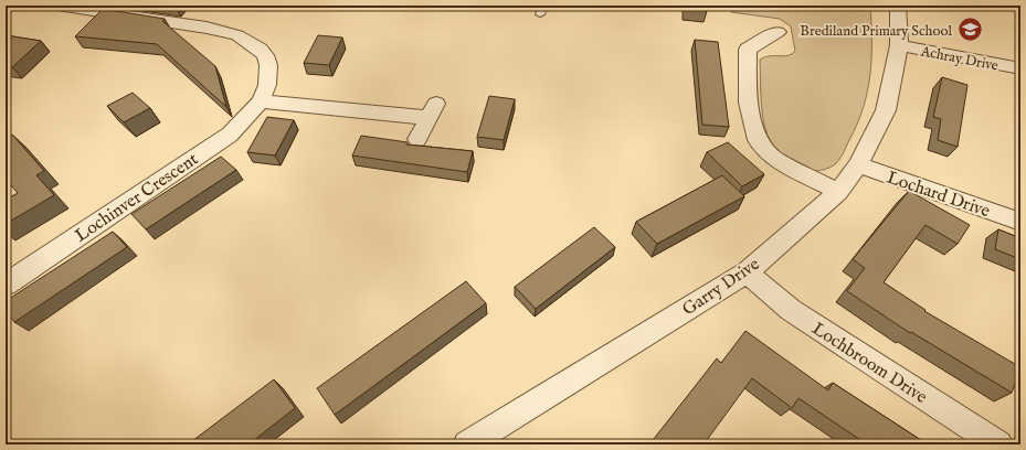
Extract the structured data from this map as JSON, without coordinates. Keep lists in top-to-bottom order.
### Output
{
  "streets": {
    "street": [
      "Achray Drive",
      "Lochard Drive",
      "Lochinver Crescent",
      "Garry Drive",
      "Lochbroom Drive"
    ]
  },
  "crossings": [
    ["Achray Drive", "Garry Drive"],
    ["Lochard Drive", "Garry Drive"],
    ["Garry Drive", "Lochbroom Drive"]
  ],
  "places": {
    "school or university": ["Brediland Primary School"]
  }
}
